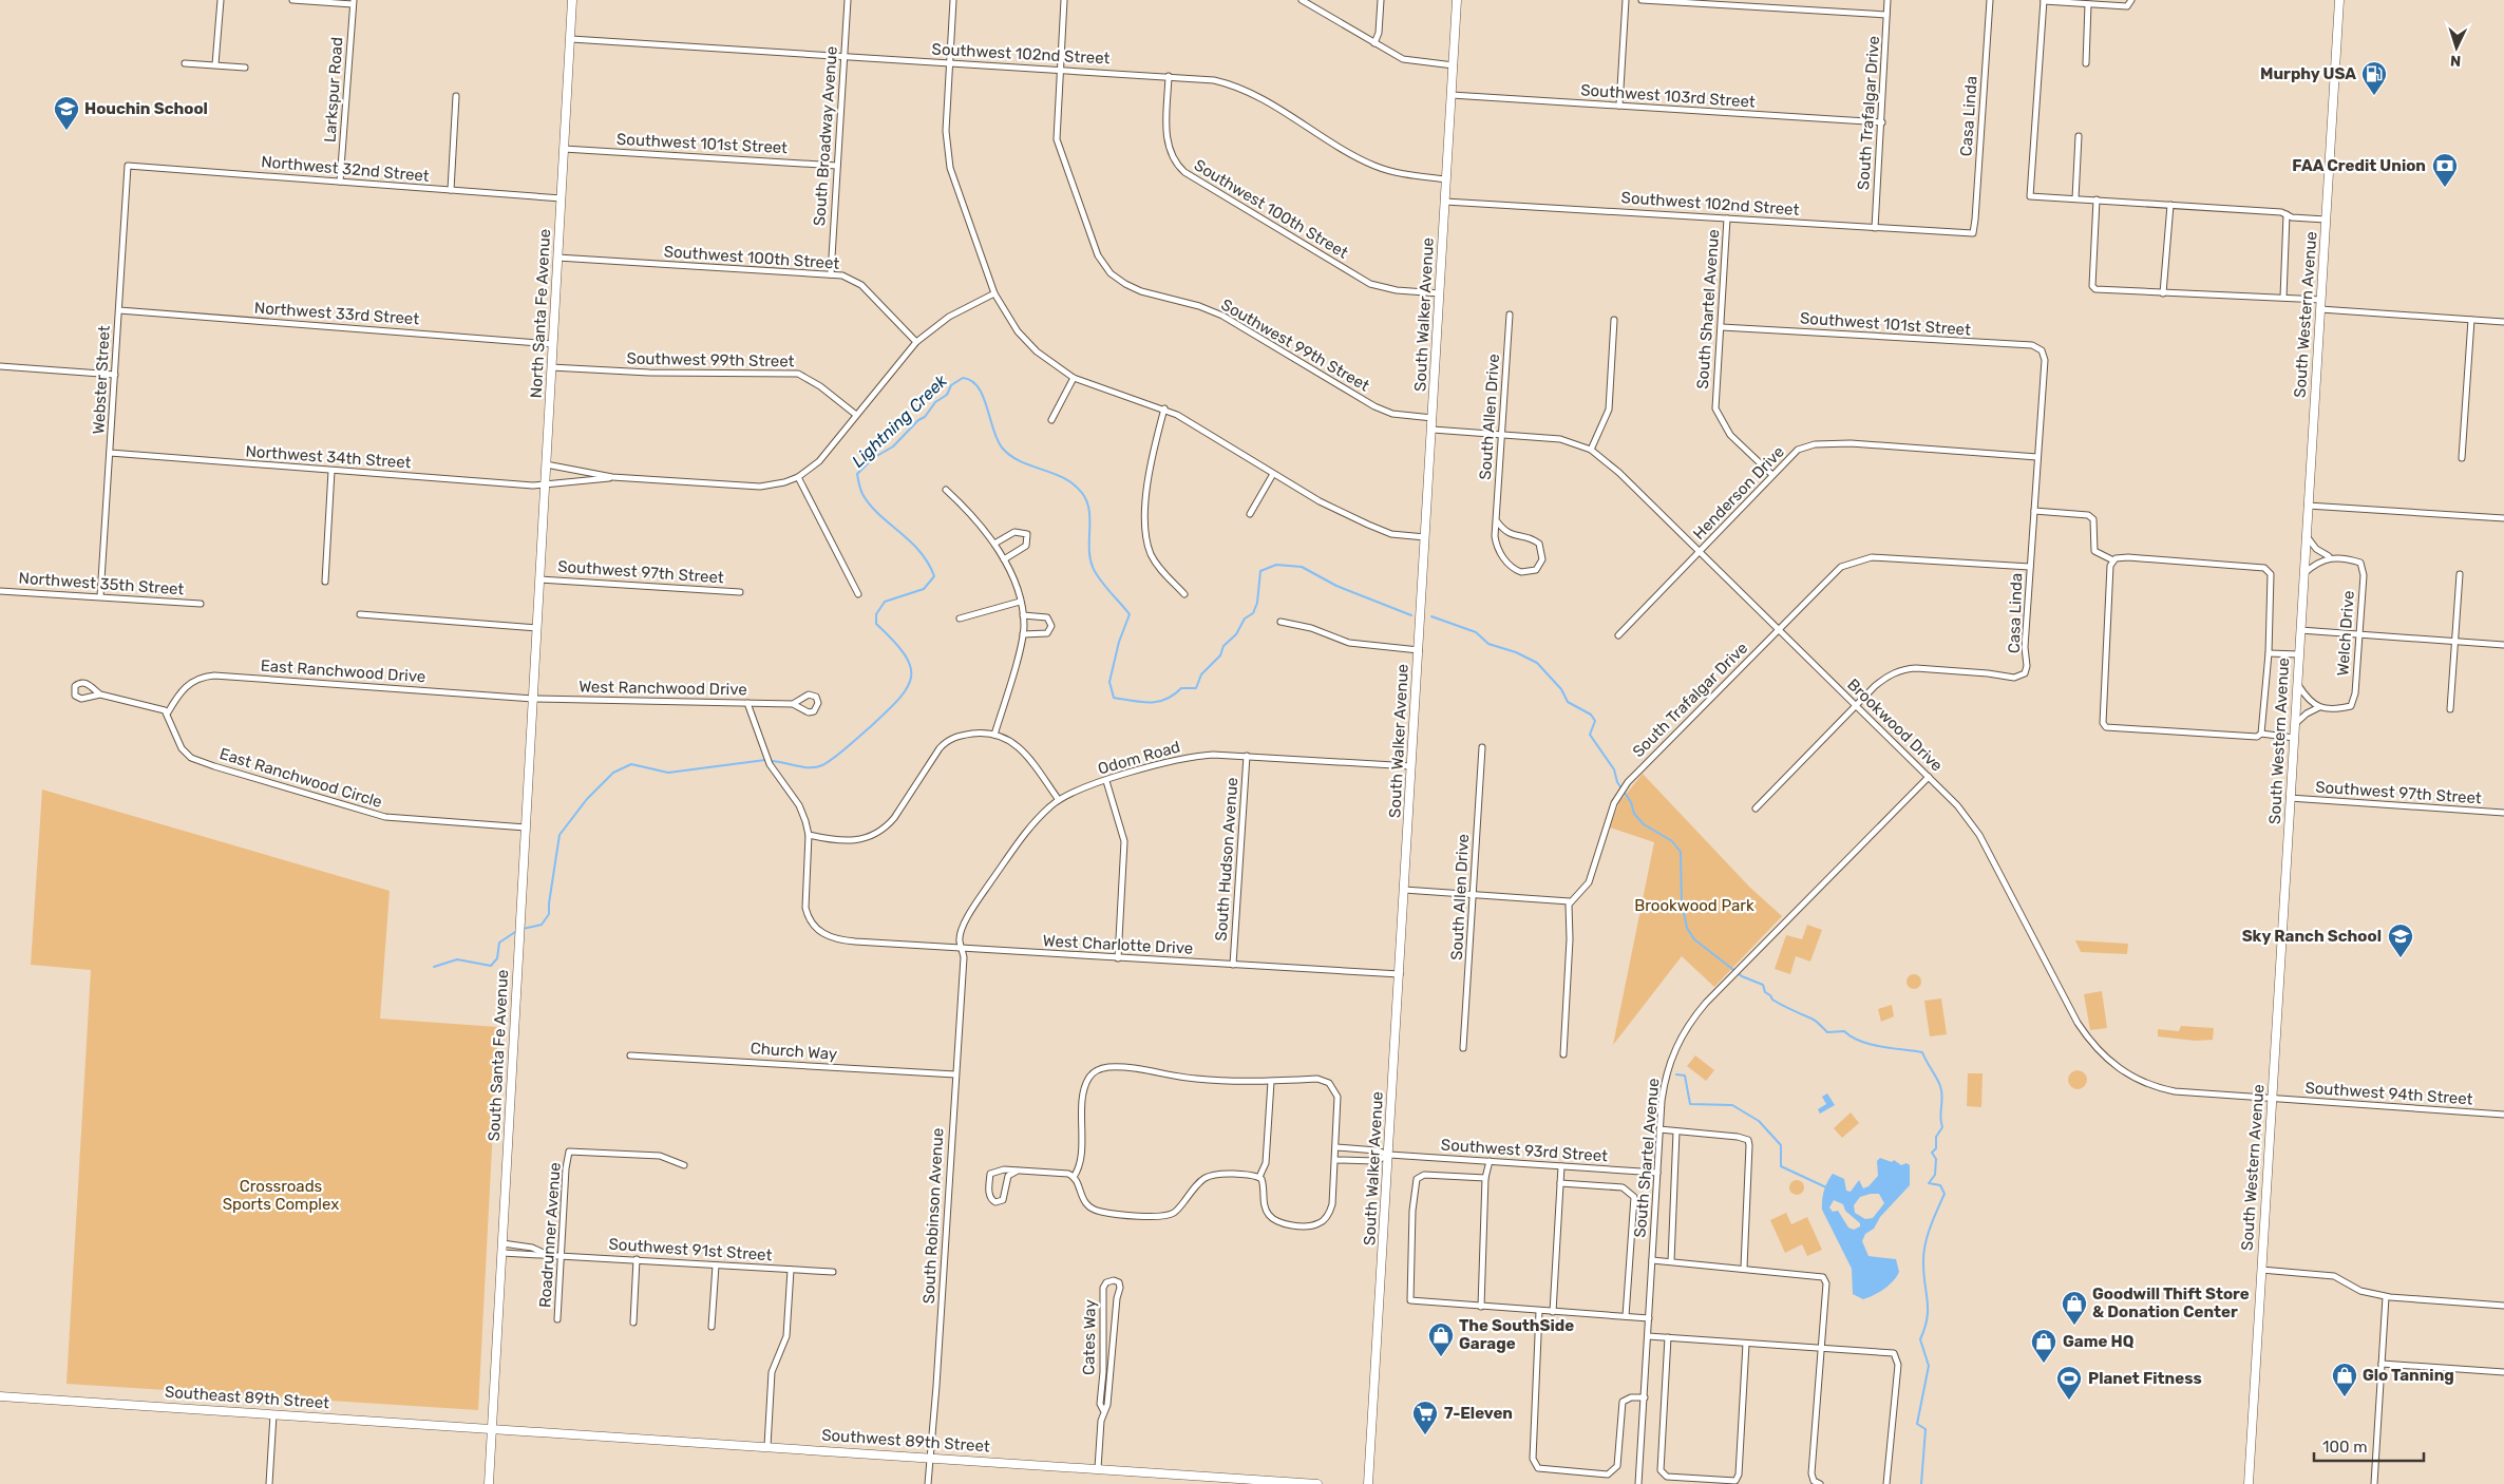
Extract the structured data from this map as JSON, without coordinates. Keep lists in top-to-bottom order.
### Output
{
  "streets": {
    "main road": [
      "North Santa Fe Avenue",
      "South Walker Avenue",
      "South Western Avenue",
      "South Santa Fe Avenue",
      "Southeast 89th Street",
      "Southwest 89th Street"
    ],
    "street": [
      "Southwest 102nd Street",
      "Larkspur Road",
      "Southwest 103rd Street",
      "South Trafalgar Drive",
      "Casa Linda",
      "South Broadway Avenue",
      "Southwest 101st Street",
      "Northwest 32nd Street",
      "Southwest 100th Street",
      "South Shartel Avenue",
      "Northwest 33rd Street",
      "Southwest 99th Street",
      "Webster Street",
      "South Allen Drive",
      "Northwest 34th Street",
      "Henderson Drive",
      "Southwest 97th Street",
      "Northwest 35th Street",
      "Welch Drive",
      "East Ranchwood Drive",
      "West Ranchwood Drive",
      "Brookwood Drive",
      "Odom Road",
      "East Ranchwood Circle",
      "South Hudson Avenue",
      "West Charlotte Drive",
      "Church Way",
      "Southwest 94th Street",
      "Southwest 93rd Street",
      "South Robinson Avenue",
      "Roadrunner Avenue",
      "Southwest 91st Street",
      "Cates Way"
    ]
  },
  "crossings": [
    ["Southwest 102nd Street", "South Trafalgar Drive"],
    ["Southwest 102nd Street", "Casa Linda"],
    ["Southwest 102nd Street", "South Broadway Avenue"],
    ["Southwest 102nd Street", "Southwest 100th Street"],
    ["Southwest 102nd Street", "South Shartel Avenue"],
    ["Southwest 102nd Street", "North Santa Fe Avenue"],
    ["Southwest 102nd Street", "South Walker Avenue"],
    ["Southwest 102nd Street", "Southwest 99th Street"],
    ["Larkspur Road", "Northwest 32nd Street"],
    ["Southwest 103rd Street", "South Trafalgar Drive"],
    ["Southwest 103rd Street", "South Walker Avenue"],
    ["South Trafalgar Drive", "Casa Linda"],
    ["South Trafalgar Drive", "Brookwood Drive"],
    ["Casa Linda", "Southwest 101st Street"],
    ["Casa Linda", "Henderson Drive"],
    ["Casa Linda", "Brookwood Drive"],
    ["South Broadway Avenue", "Southwest 101st Street"],
    ["South Broadway Avenue", "Southwest 100th Street"],
    ["Southwest 101st Street", "South Shartel Avenue"],
    ["Southwest 101st Street", "North Santa Fe Avenue"],
    ["Northwest 32nd Street", "North Santa Fe Avenue"],
    ["Northwest 32nd Street", "Webster Street"],
    ["Southwest 100th Street", "North Santa Fe Avenue"],
    ["Southwest 100th Street", "South Walker Avenue"],
    ["South Shartel Avenue", "Henderson Drive"],
    ["South Shartel Avenue", "Brookwood Drive"],
    ["South Shartel Avenue", "Southwest 93rd Street"],
    ["Northwest 33rd Street", "North Santa Fe Avenue"],
    ["Northwest 33rd Street", "Webster Street"],
    ["North Santa Fe Avenue", "Southwest 99th Street"],
    ["North Santa Fe Avenue", "Northwest 34th Street"],
    ["North Santa Fe Avenue", "Southwest 97th Street"],
    ["North Santa Fe Avenue", "South Santa Fe Avenue"],
    ["South Walker Avenue", "Southwest 99th Street"],
    ["South Walker Avenue", "Brookwood Drive"],
    ["South Walker Avenue", "Odom Road"],
    ["South Walker Avenue", "West Charlotte Drive"],
    ["South Walker Avenue", "Southwest 93rd Street"],
    ["South Western Avenue", "Southwest 97th Street"],
    ["South Western Avenue", "Brookwood Drive"],
    ["South Western Avenue", "Southwest 94th Street"],
    ["Webster Street", "Northwest 34th Street"],
    ["Webster Street", "Northwest 35th Street"],
    ["South Allen Drive", "Brookwood Drive"],
    ["Henderson Drive", "Brookwood Drive"],
    ["East Ranchwood Drive", "West Ranchwood Drive"],
    ["East Ranchwood Drive", "East Ranchwood Circle"],
    ["East Ranchwood Drive", "South Santa Fe Avenue"],
    ["West Ranchwood Drive", "South Santa Fe Avenue"],
    ["Brookwood Drive", "Southwest 94th Street"],
    ["Odom Road", "South Hudson Avenue"],
    ["Odom Road", "West Charlotte Drive"],
    ["Odom Road", "South Robinson Avenue"],
    ["East Ranchwood Circle", "South Santa Fe Avenue"],
    ["South Hudson Avenue", "West Charlotte Drive"],
    ["West Charlotte Drive", "South Robinson Avenue"],
    ["Church Way", "South Robinson Avenue"],
    ["South Santa Fe Avenue", "Southwest 91st Street"],
    ["South Santa Fe Avenue", "Southeast 89th Street"],
    ["South Santa Fe Avenue", "Southwest 89th Street"],
    ["South Robinson Avenue", "Southwest 89th Street"],
    ["Roadrunner Avenue", "Southwest 91st Street"],
    ["Cates Way", "Southwest 89th Street"],
    ["Southeast 89th Street", "Southwest 89th Street"]
  ],
  "water": ["Lightning Creek"],
  "parks": ["Brookwood Park", "Crossroads Sports Complex"],
  "places": {
    "fuel station": ["Murphy USA"],
    "school or university": ["Houchin School", "Sky Ranch School"],
    "bank": ["FAA Credit Union"],
    "shop": [
      "Goodwill Thift Store & Donation Center",
      "The SouthSide Garage",
      "Game HQ",
      "Glo Tanning"
    ],
    "sports": ["Planet Fitness"],
    "supermarket": ["7-Eleven"]
  },
  "scale_bar": "100 m",
  "north": "bottom"
}
